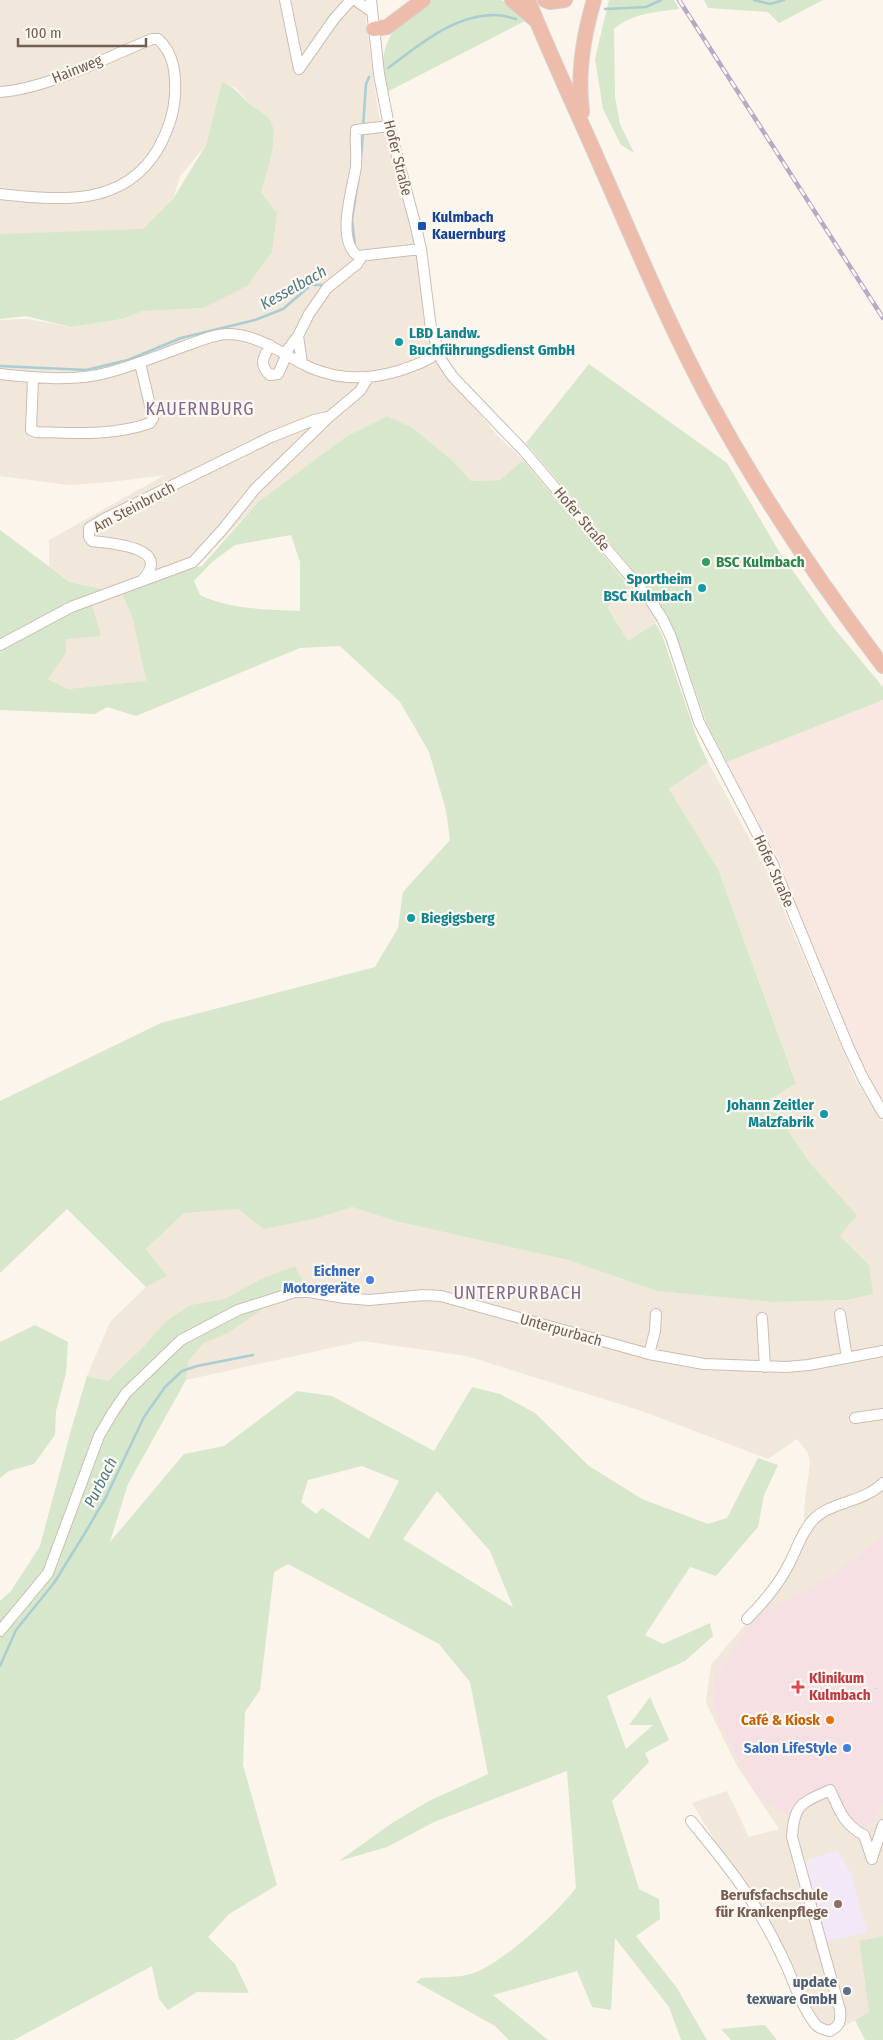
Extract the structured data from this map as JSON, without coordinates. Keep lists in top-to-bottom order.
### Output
{
  "streets": {
    "street": [
      "Hainweg",
      "Hofer Straße",
      "Am Steinbruch",
      "Unterpurbach"
    ]
  },
  "districts": ["KAUERNBURG", "UNTERPURBACH"],
  "water": ["Kesselbach", "Purbach"],
  "places": {
    "transit": ["Kulmbach Kauernburg"],
    "other": [
      "LBD Landw. Buchführungsdienst GmbH",
      "BSC Kulmbach",
      "Sportheim BSC Kulmbach",
      "Biegigsberg",
      "Johann Zeitler Malzfabrik",
      "Eichner Motorgeräte",
      "Café & Kiosk",
      "Salon LifeStyle",
      "Berufsfachschule für Krankenpflege",
      "update texware GmbH"
    ],
    "health": ["Klinikum Kulmbach"]
  },
  "scale_bar": "100 m"
}
